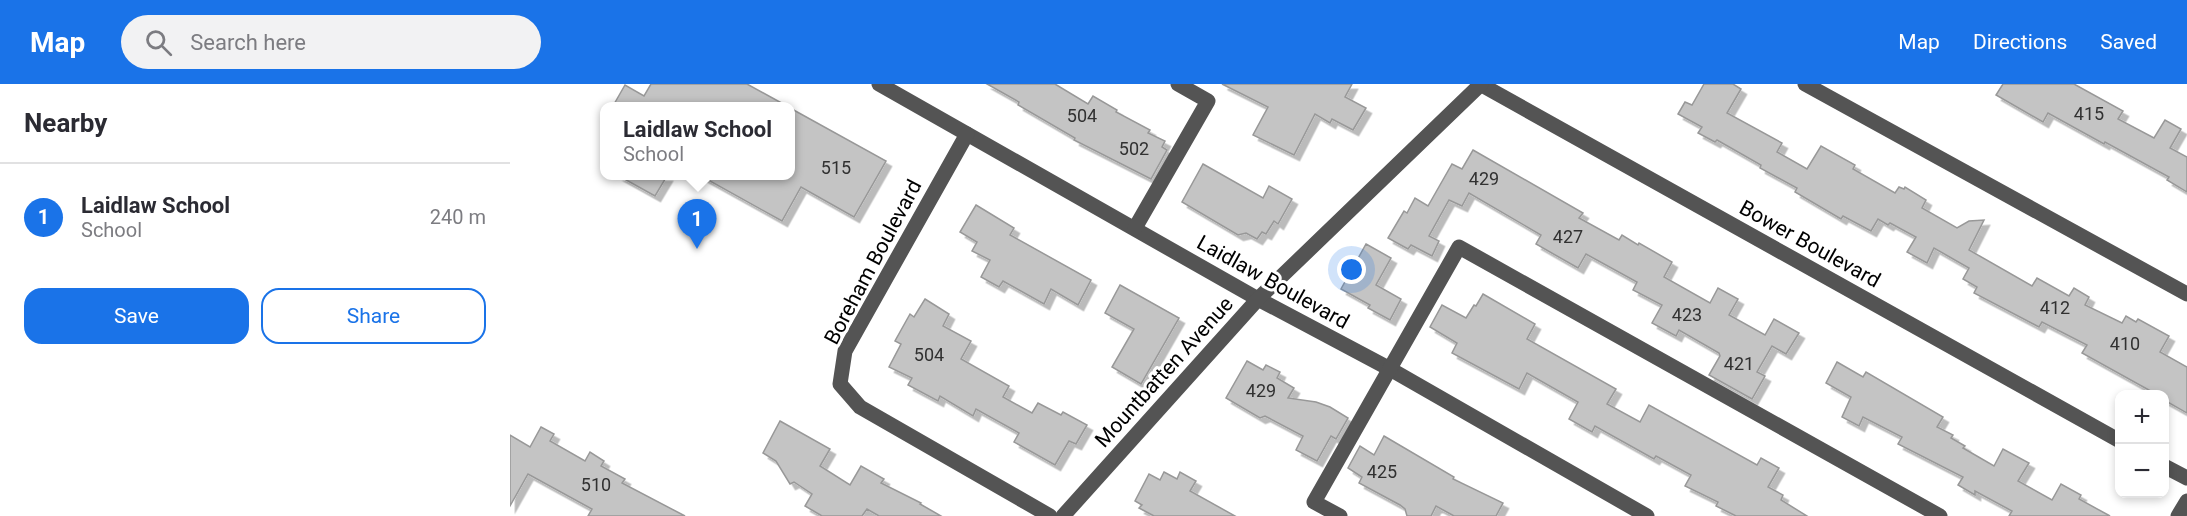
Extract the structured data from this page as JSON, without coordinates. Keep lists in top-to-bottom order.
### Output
{
  "streets": {
    "street": [
      "Bower Boulevard",
      "Boreham Boulevard",
      "Laidlaw Boulevard",
      "Mountbatten Avenue"
    ]
  },
  "crossings": [
    ["Bower Boulevard", "Mountbatten Avenue"],
    ["Boreham Boulevard", "Laidlaw Boulevard"],
    ["Laidlaw Boulevard", "Mountbatten Avenue"]
  ],
  "house_numbers": [
    "415",
    "504",
    "502",
    "515",
    "429",
    "427",
    "412",
    "423",
    "410",
    "504",
    "421",
    "429",
    "425",
    "510"
  ],
  "page": {
    "header": "Map",
    "search": "Search here",
    "nav": ["Map", "Directions", "Saved"],
    "heading": "Nearby",
    "popup": ["Laidlaw School", "School"],
    "list": [
      {
        "mark": "1",
        "name": "Laidlaw School",
        "note": "School",
        "value": "240 m"
      }
    ],
    "pins": "1",
    "buttons": ["Save", "Share"],
    "map_buttons": ["+", "−"]
  }
}
